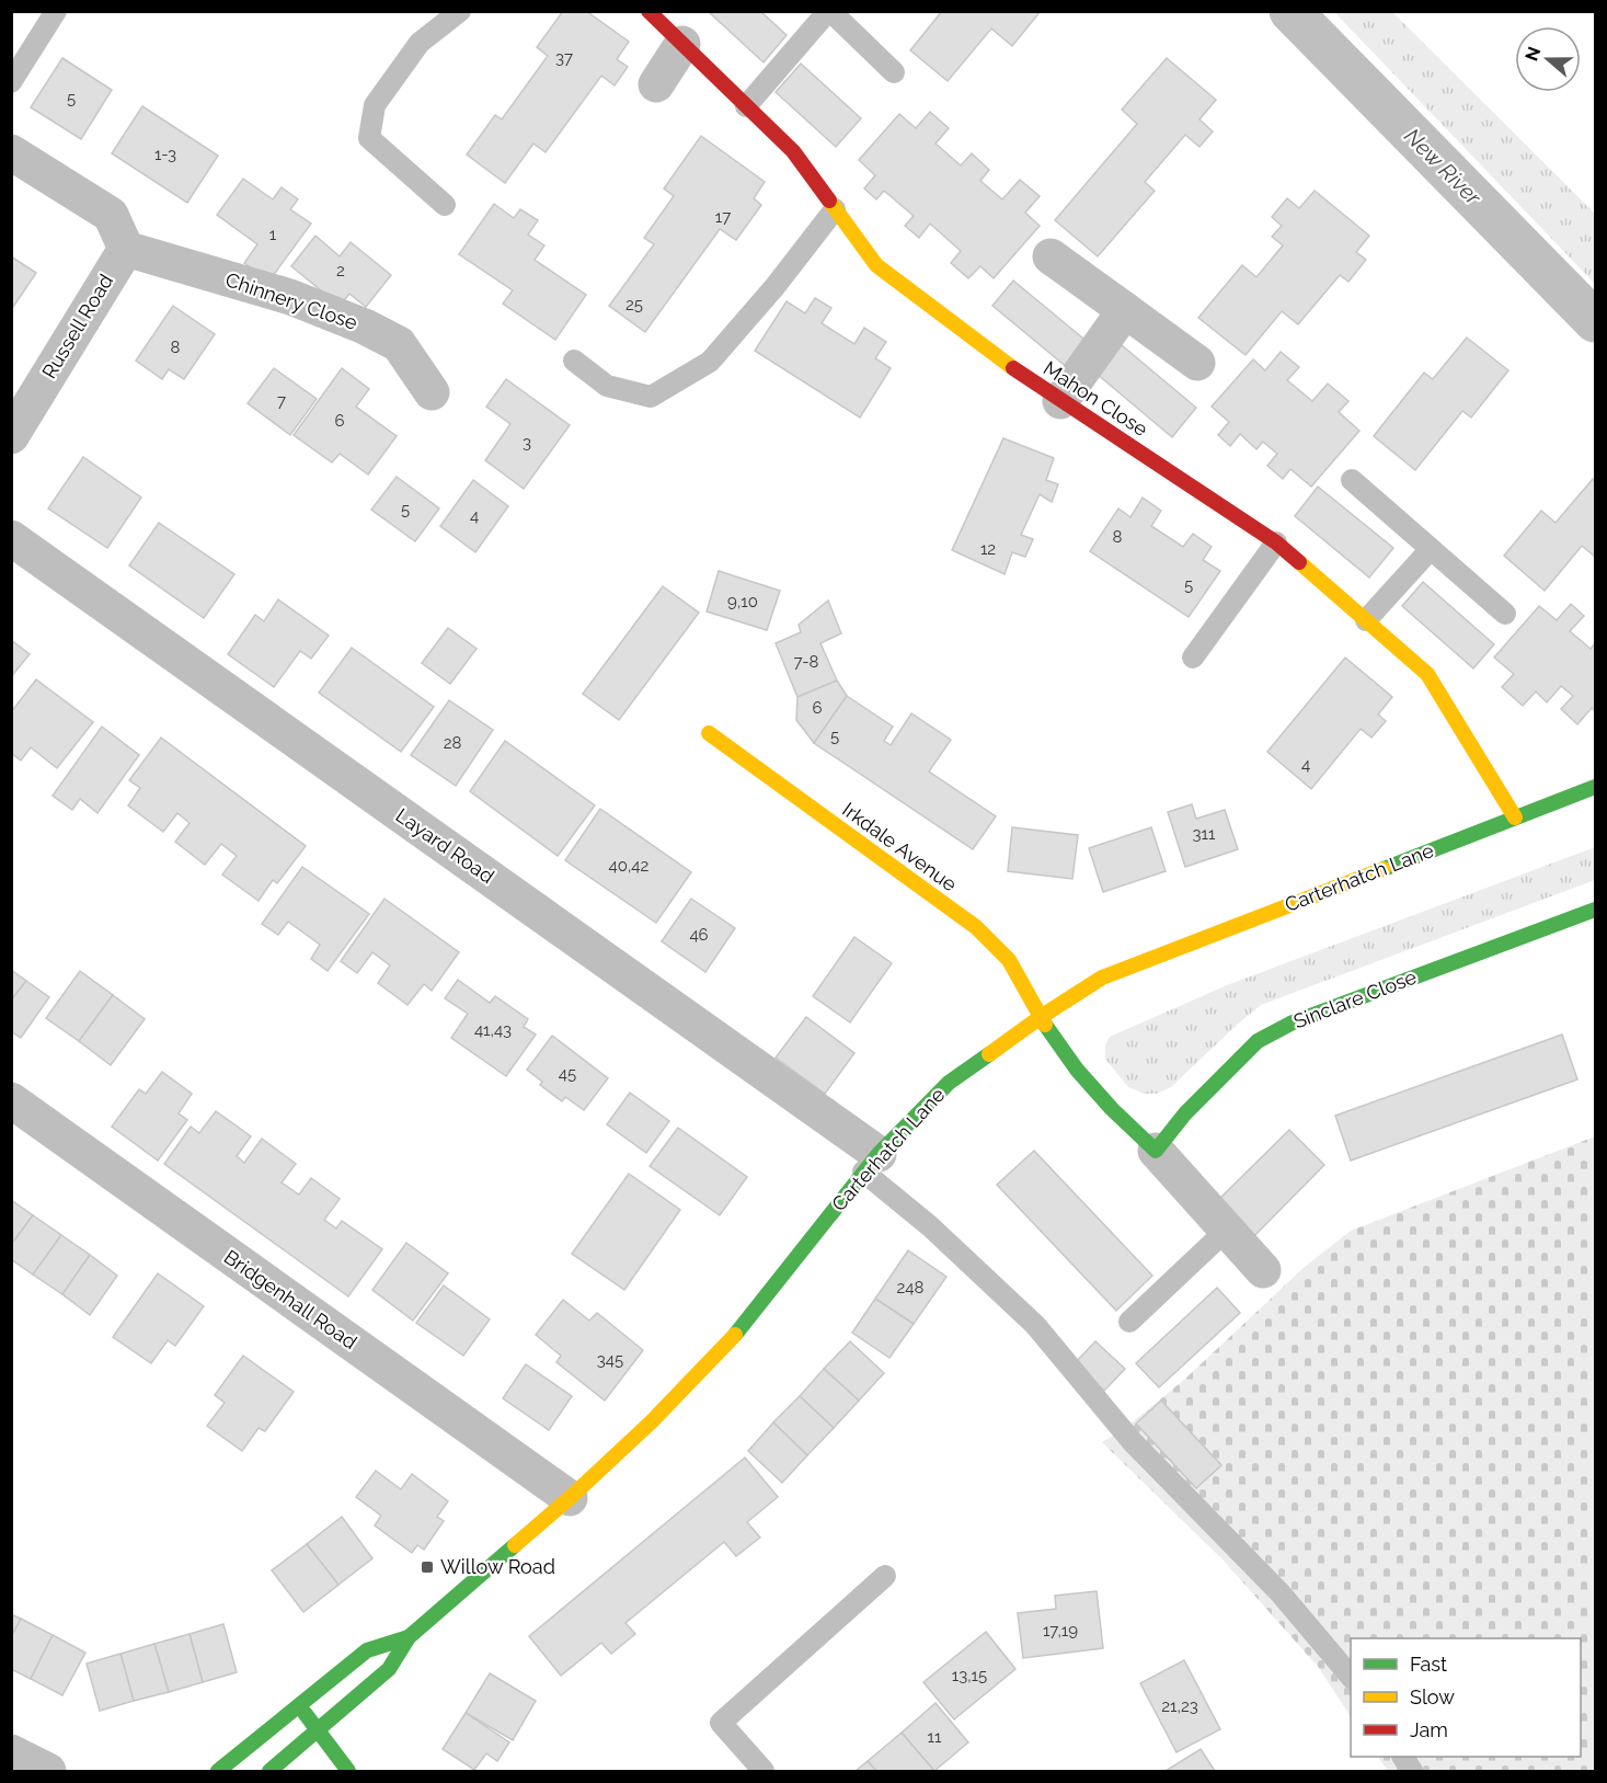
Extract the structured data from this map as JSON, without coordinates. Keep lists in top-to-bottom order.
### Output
{
  "streets": {
    "street": [
      "Chinnery Close",
      "Russell Road",
      "Mahon Close",
      "Layard Road",
      "Irkdale Avenue",
      "Carterhatch Lane",
      "Sinclare Close",
      "Bridgenhall Road"
    ]
  },
  "crossings": [
    ["Chinnery Close", "Russell Road"],
    ["Mahon Close", "Carterhatch Lane"],
    ["Layard Road", "Carterhatch Lane"],
    ["Irkdale Avenue", "Carterhatch Lane"],
    ["Carterhatch Lane", "Bridgenhall Road"]
  ],
  "water": ["New River"],
  "places": {
    "transit": ["Willow Road"]
  },
  "house_numbers": [
    "37",
    "5",
    "1-3",
    "17",
    "1",
    "2",
    "25",
    "8",
    "7",
    "6",
    "3",
    "5",
    "4",
    "8",
    "12",
    "5",
    "9,10",
    "7-8",
    "6",
    "5",
    "28",
    "4",
    "311",
    "40,42",
    "46",
    "41,43",
    "45",
    "248",
    "345",
    "17,19",
    "13,15",
    "21,23",
    "11"
  ],
  "legend": ["Fast", "Slow", "Jam"],
  "north": "left"
}
